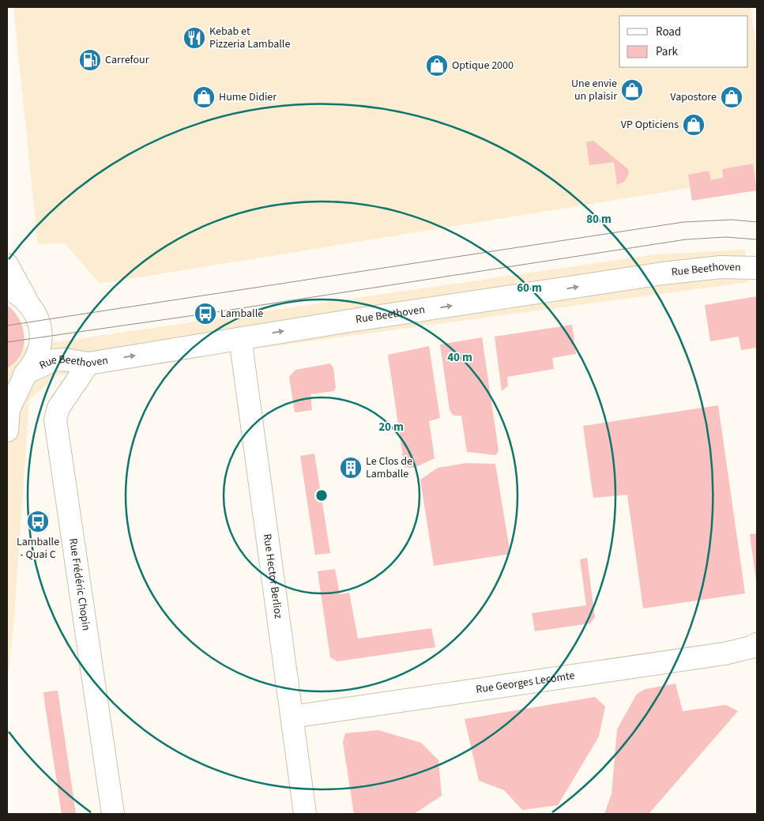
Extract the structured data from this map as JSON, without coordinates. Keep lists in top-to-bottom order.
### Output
{
  "streets": {
    "street": [
      "Rue Beethoven",
      "Rue Hector Berlioz",
      "Rue Frédéric Chopin",
      "Rue Georges Lecomte"
    ]
  },
  "crossings": [
    ["Rue Beethoven", "Rue Hector Berlioz"],
    ["Rue Beethoven", "Rue Frédéric Chopin"],
    ["Rue Hector Berlioz", "Rue Georges Lecomte"]
  ],
  "one_way": ["Rue Beethoven"],
  "places": {
    "restaurant": ["Kebab et Pizzeria Lamballe"],
    "fuel station": ["Carrefour"],
    "shop": [
      "Optique 2000",
      "Une envie un plaisir",
      "Hume Didier",
      "Vapostore",
      "VP Opticiens"
    ],
    "bus stop": ["Lamballe", "Lamballe - Quai C"],
    "building": ["Le Clos de Lamballe"]
  },
  "legend": ["Road", "Park"],
  "rings": [
    "80 m",
    "60 m",
    "40 m",
    "20 m"
  ]
}
